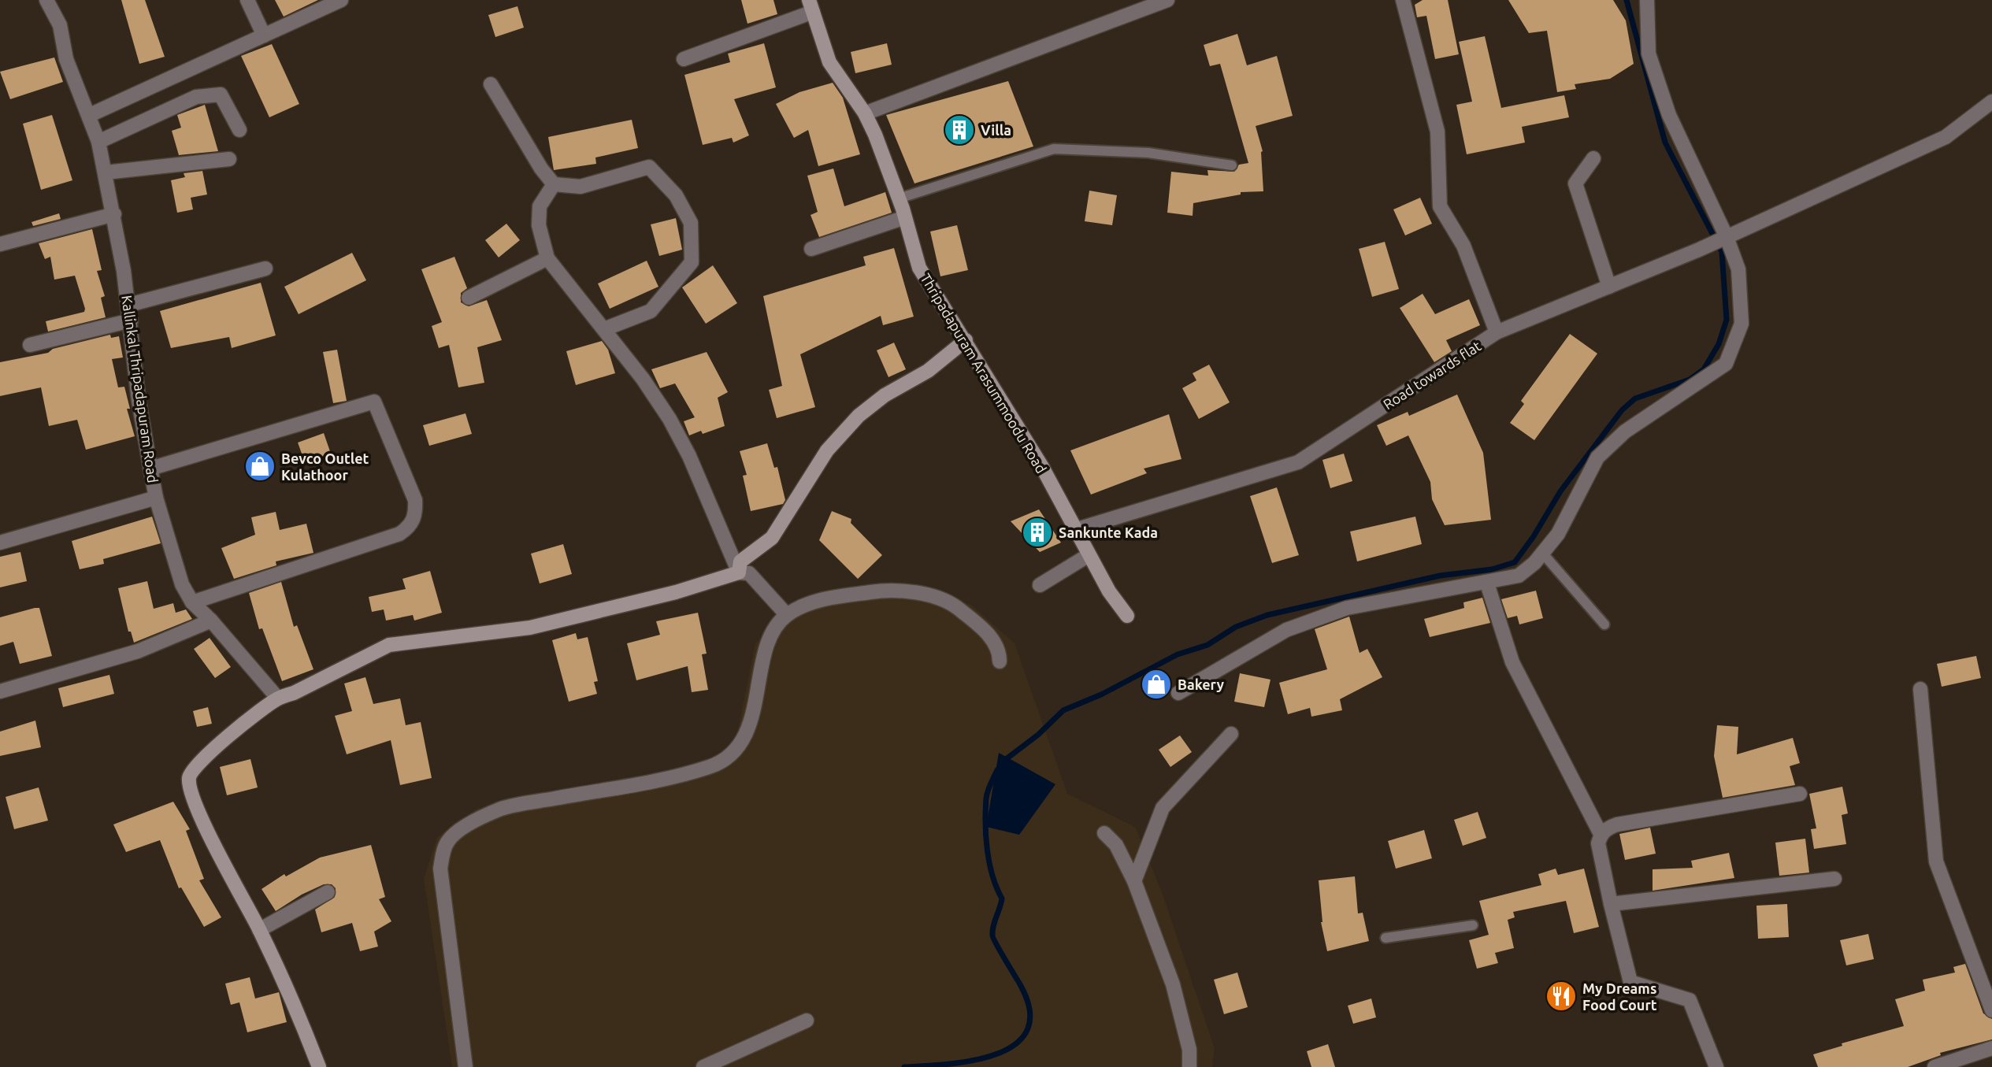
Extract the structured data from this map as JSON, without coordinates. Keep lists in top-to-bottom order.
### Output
{
  "streets": {
    "street": ["Thripadapuram Arasummoodu Road", "Road towards flat", "Kallinkal Thripadapuram Road"]
  },
  "crossings": [
    ["Thripadapuram Arasummoodu Road", "Road towards flat"]
  ],
  "places": {
    "building": ["Villa", "Sankunte Kada"],
    "shop": ["Bevco Outlet Kulathoor", "Bakery"],
    "restaurant": ["My Dreams Food Court"]
  }
}
